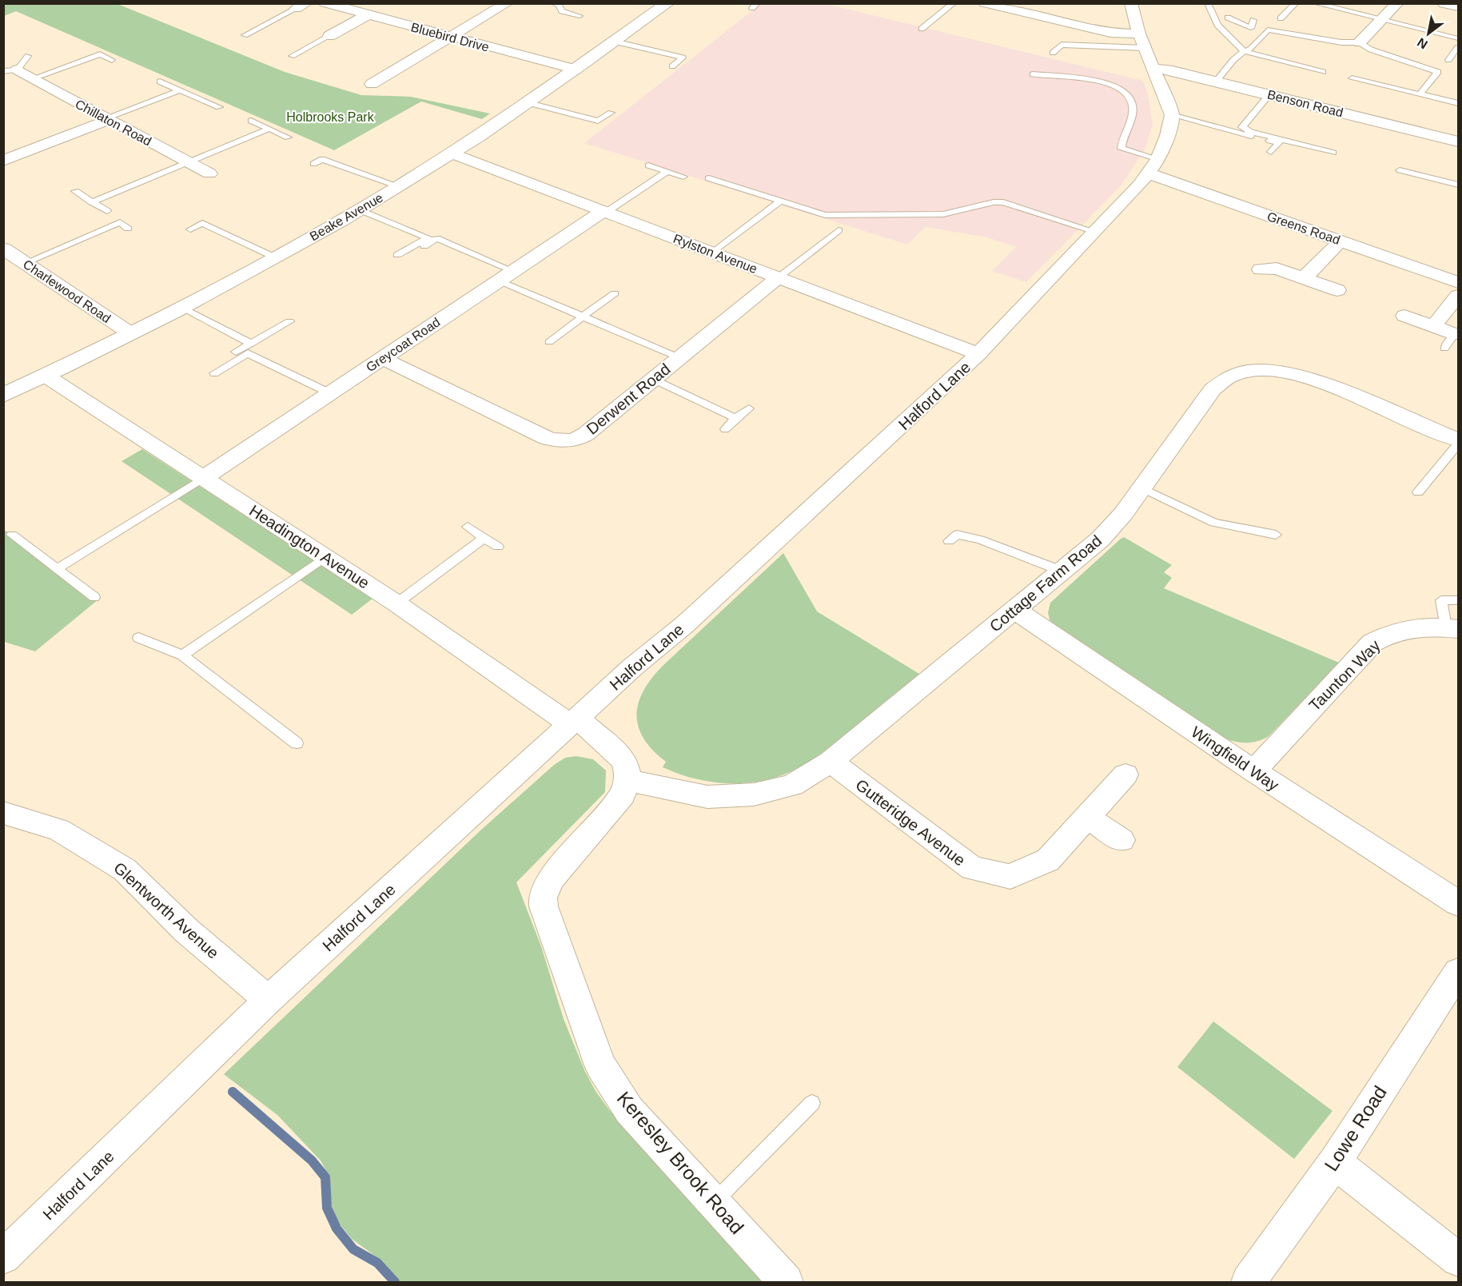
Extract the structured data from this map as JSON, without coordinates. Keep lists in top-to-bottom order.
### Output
{
  "streets": {
    "street": [
      "Bluebird Drive",
      "Benson Road",
      "Chillaton Road",
      "Beake Avenue",
      "Greens Road",
      "Rylston Avenue",
      "Charlewood Road",
      "Greycoat Road",
      "Halford Lane",
      "Derwent Road",
      "Headington Avenue",
      "Cottage Farm Road",
      "Taunton Way",
      "Wingfield Way",
      "Gutteridge Avenue",
      "Glentworth Avenue",
      "Lowe Road",
      "Keresley Brook Road"
    ]
  },
  "crossings": [
    ["Bluebird Drive", "Beake Avenue"],
    ["Beake Avenue", "Rylston Avenue"],
    ["Beake Avenue", "Charlewood Road"],
    ["Beake Avenue", "Headington Avenue"],
    ["Greens Road", "Halford Lane"],
    ["Rylston Avenue", "Greycoat Road"],
    ["Rylston Avenue", "Halford Lane"],
    ["Rylston Avenue", "Derwent Road"],
    ["Greycoat Road", "Derwent Road"],
    ["Greycoat Road", "Headington Avenue"],
    ["Halford Lane", "Headington Avenue"],
    ["Halford Lane", "Glentworth Avenue"],
    ["Cottage Farm Road", "Wingfield Way"],
    ["Cottage Farm Road", "Gutteridge Avenue"],
    ["Cottage Farm Road", "Keresley Brook Road"],
    ["Taunton Way", "Wingfield Way"]
  ],
  "parks": ["Holbrooks Park"],
  "north": "bottom left"
}
